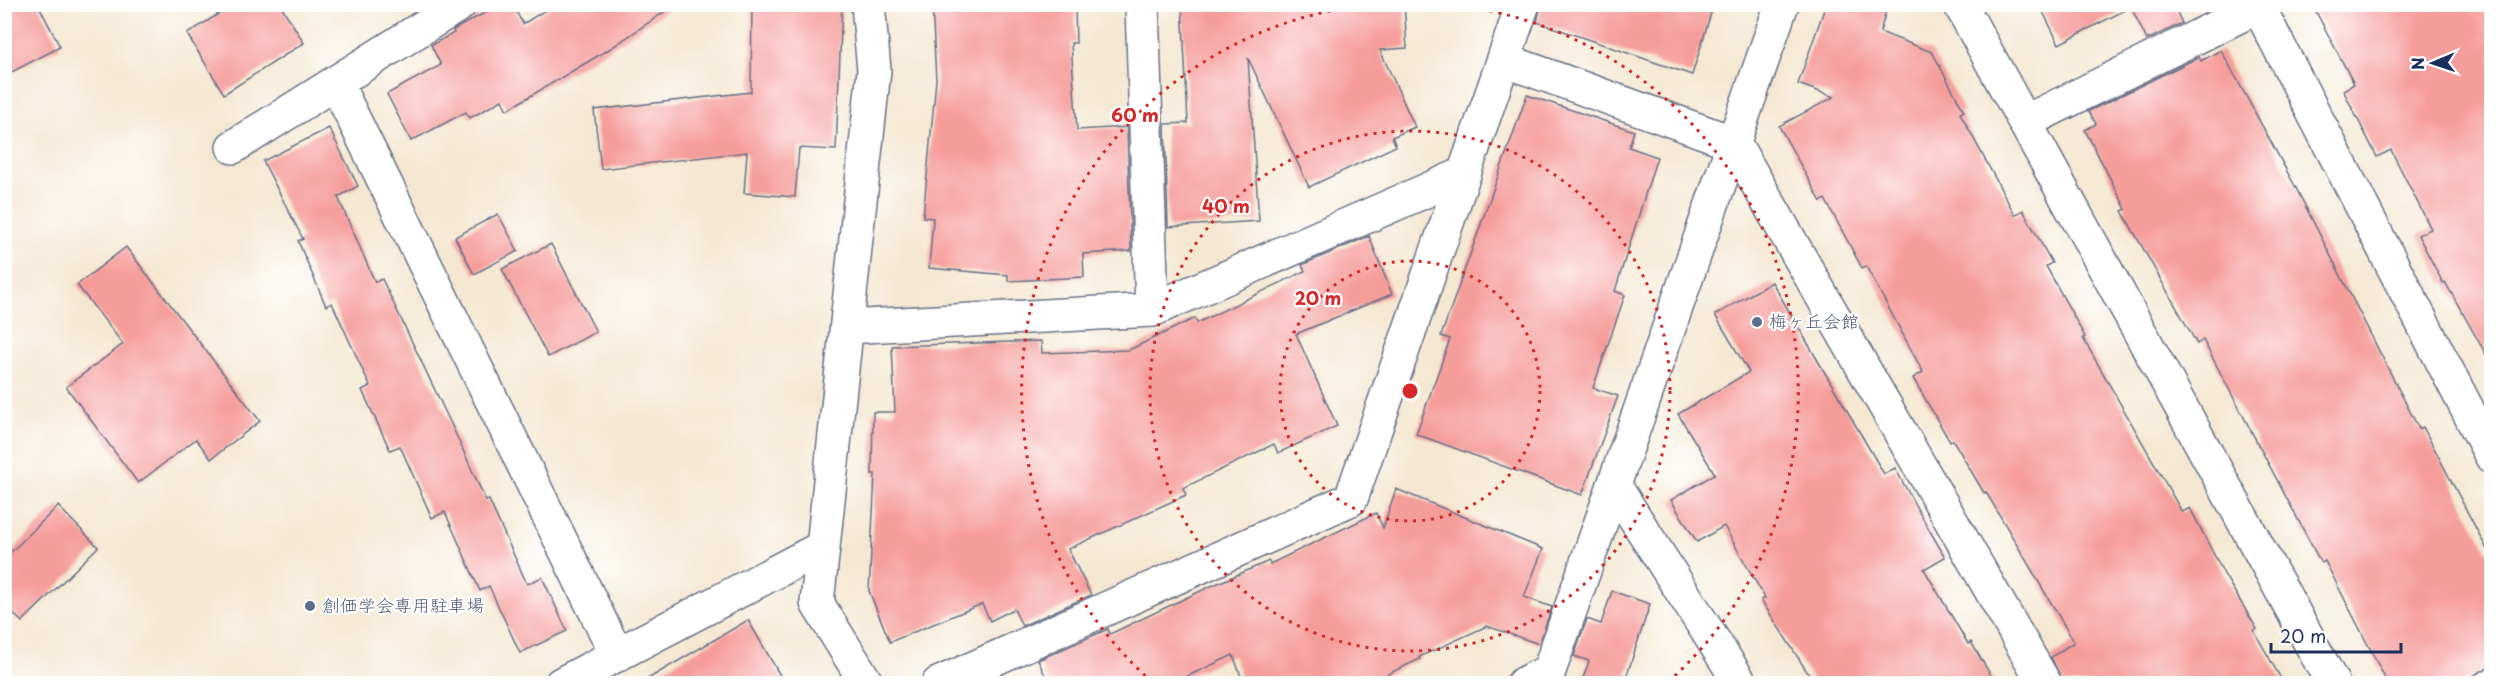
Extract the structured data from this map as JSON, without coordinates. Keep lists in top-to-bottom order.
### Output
{
  "places": ["梅ヶ丘会館", "創価学会専用駐車場"],
  "scale_bar": "20 m",
  "north": "left",
  "rings": ["60 m", "40 m", "20 m"]
}
